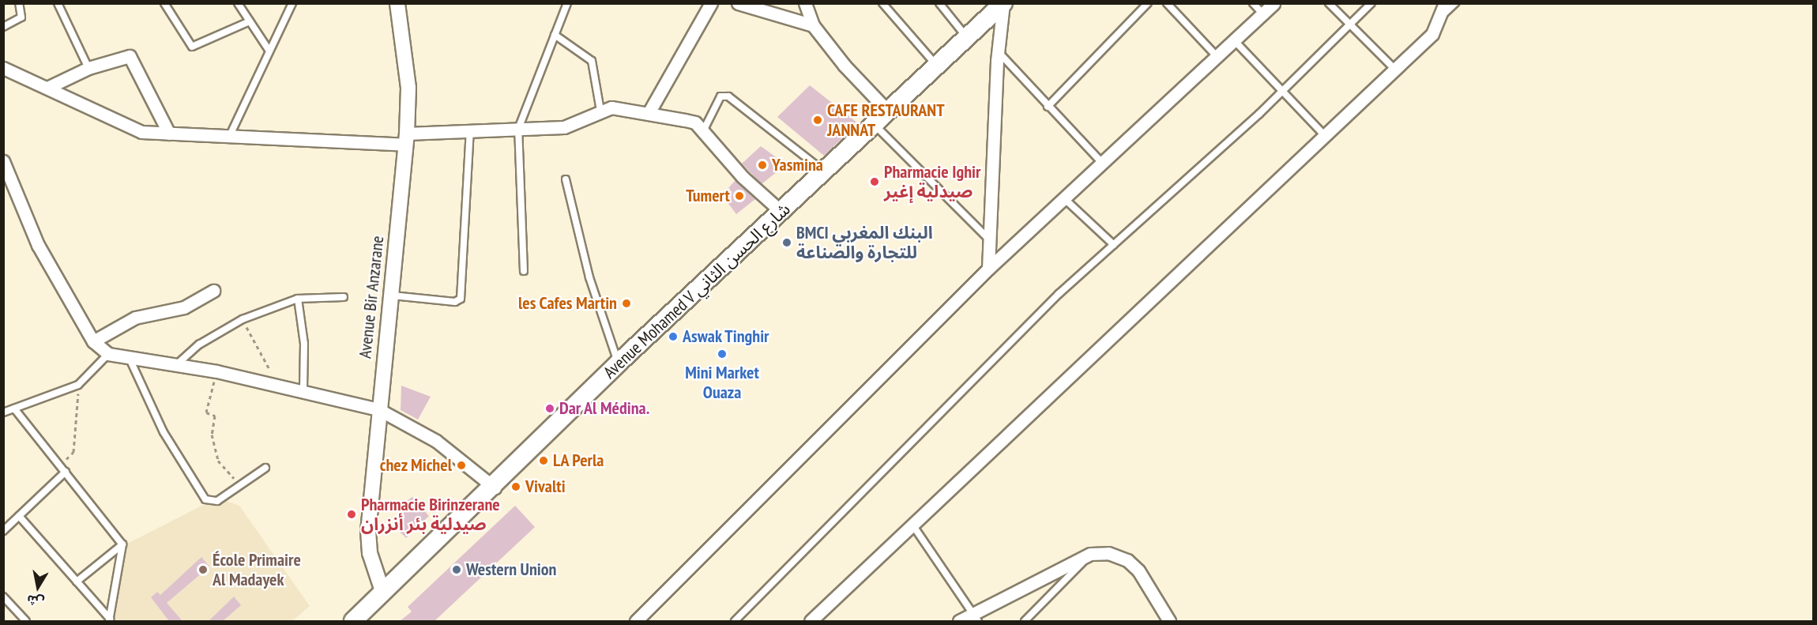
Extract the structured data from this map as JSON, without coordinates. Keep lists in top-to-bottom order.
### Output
{
  "streets": {
    "main road": ["Avenue Mohamed V شارع الحسن الثاني"],
    "street": ["Avenue Bir Anzarane"]
  },
  "crossings": [
    ["Avenue Mohamed V شارع الحسن الثاني", "Avenue Bir Anzarane"]
  ],
  "places": [
    "CAFE RESTAURANT JANNAT",
    "Yasmina",
    "Pharmacie Ighir صيدلية إغير",
    "Tumert",
    "BMCI البنك المغربي للتجارة والصناعة",
    "les Cafes Martin",
    "Aswak Tinghir",
    "Mini Market Ouaza",
    "Dar Al Médina.",
    "LA Perla",
    "chez Michel",
    "Vivalti",
    "Pharmacie Birinzerane صيدلية بئر أنزران",
    "École Primaire Al Madayek",
    "Western Union"
  ],
  "north": "bottom"
}
